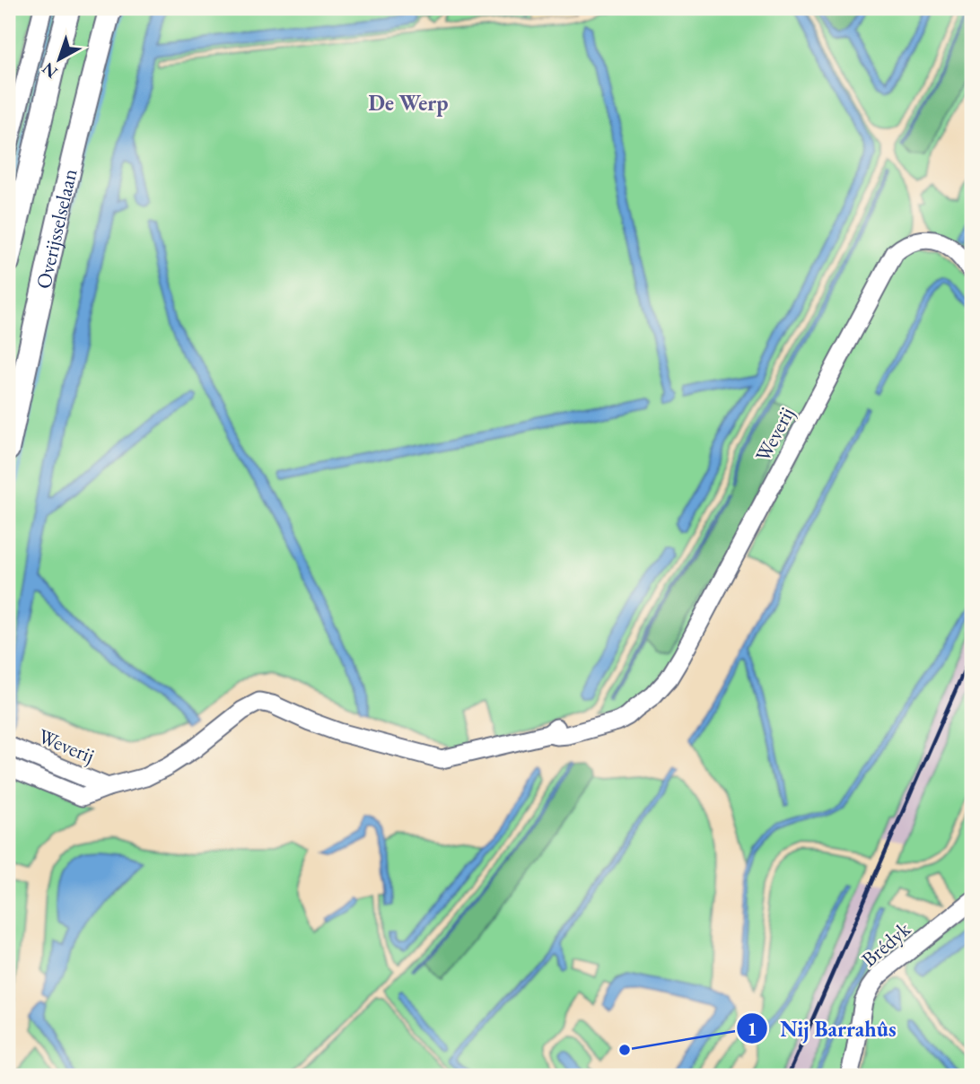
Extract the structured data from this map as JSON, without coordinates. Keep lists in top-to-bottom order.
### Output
{
  "streets": {
    "main road": ["Overijsselselaan"],
    "street": ["Weverij", "Brédyk"]
  },
  "districts": ["De Werp"],
  "places": ["Nij Barrahûs"],
  "north": "bottom left"
}
